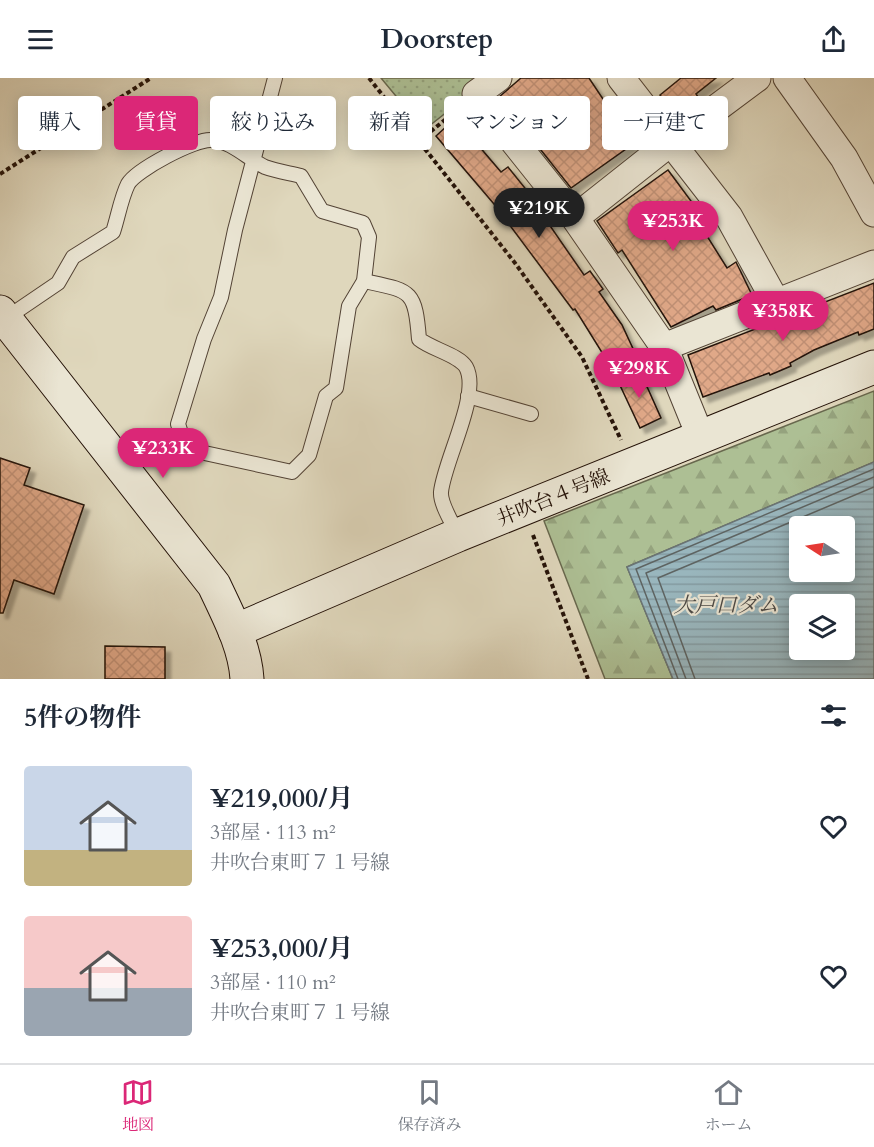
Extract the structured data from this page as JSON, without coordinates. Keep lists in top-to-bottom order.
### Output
{
  "streets": {
    "street": ["井吹台４号線"]
  },
  "water": ["大戸口ダム"],
  "north": "left",
  "page": {
    "header": "Doorstep",
    "chip": [
      "購入",
      "賃貸",
      "絞り込み",
      "新着",
      "マンション",
      "一戸建て"
    ],
    "price": [
      "¥219K",
      "¥253K",
      "¥358K",
      "¥298K",
      "¥233K"
    ],
    "heading": "5件の物件",
    "list": [
      {
        "name": "¥219,000/月",
        "note": "3部屋 · 113 m² · 井吹台東町７１号線"
      },
      {
        "name": "¥253,000/月",
        "note": "3部屋 · 110 m² · 井吹台東町７１号線"
      }
    ],
    "tabs": ["地図", "保存済み", "ホーム"]
  }
}
